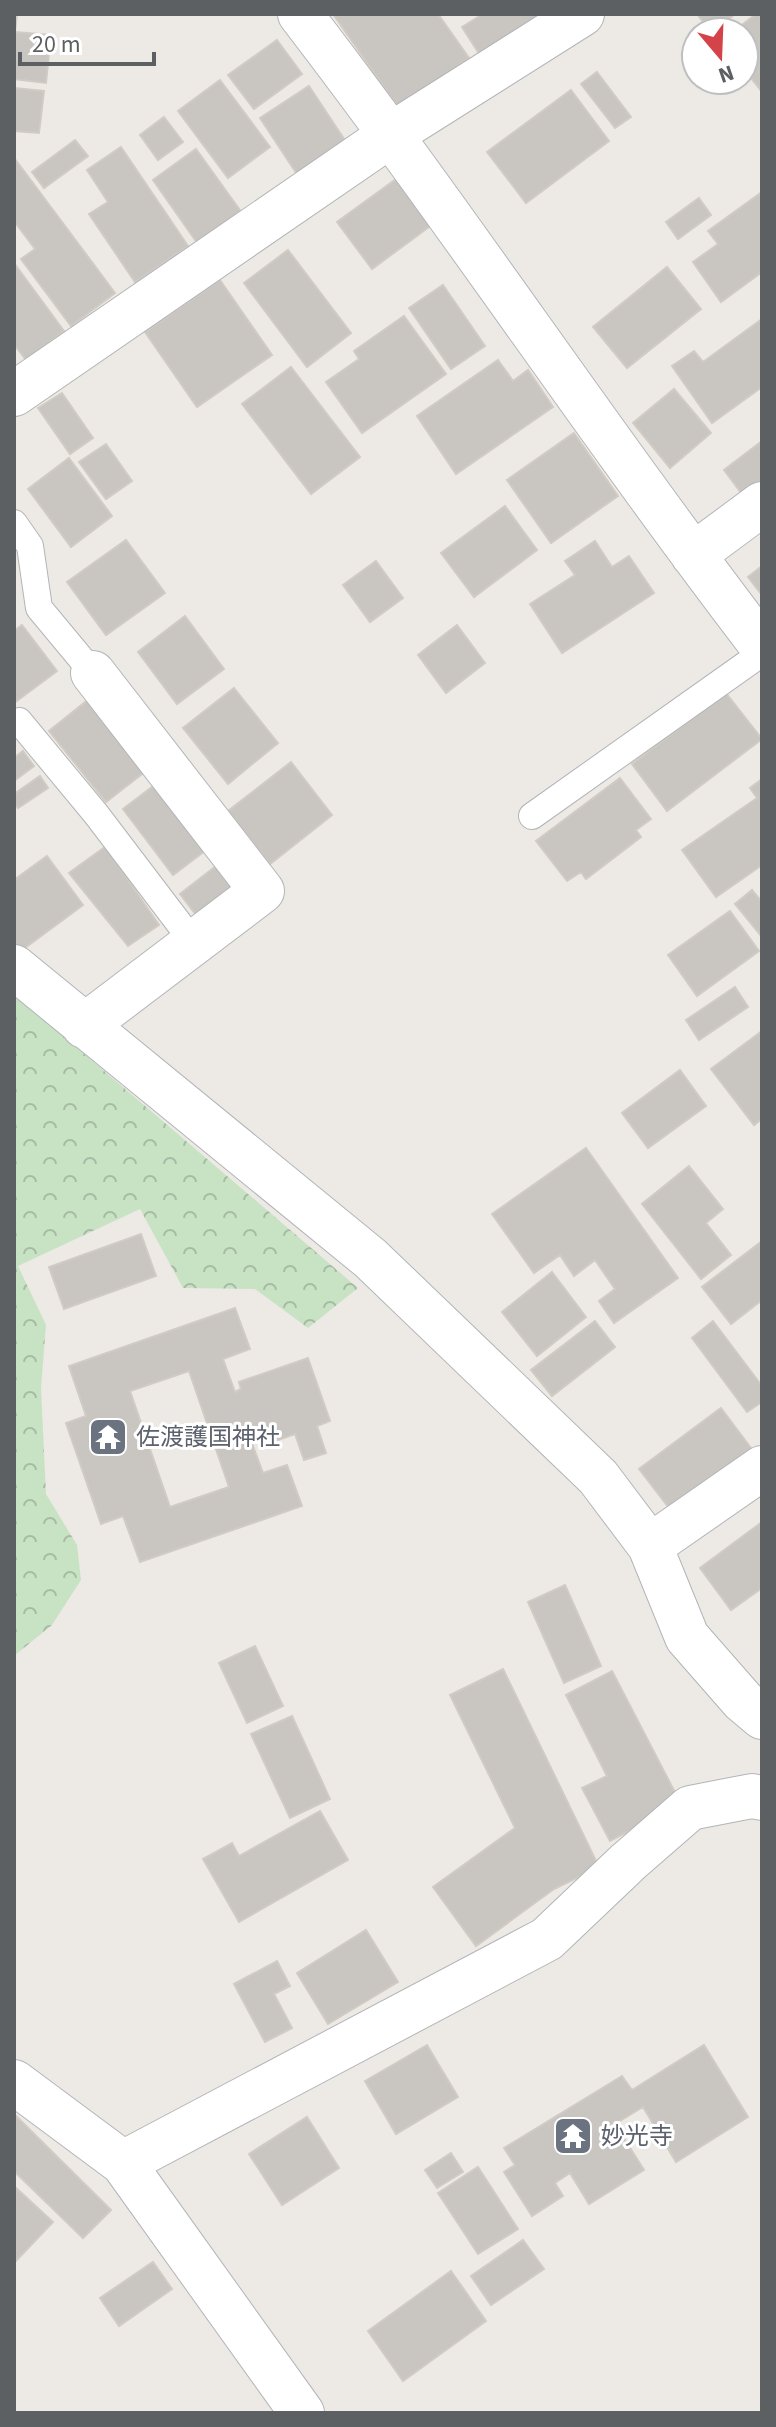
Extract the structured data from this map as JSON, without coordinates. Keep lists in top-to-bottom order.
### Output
{
  "places": {
    "temple": ["佐渡護国神社", "妙光寺"]
  },
  "scale_bar": "20 m",
  "north": "bottom"
}
